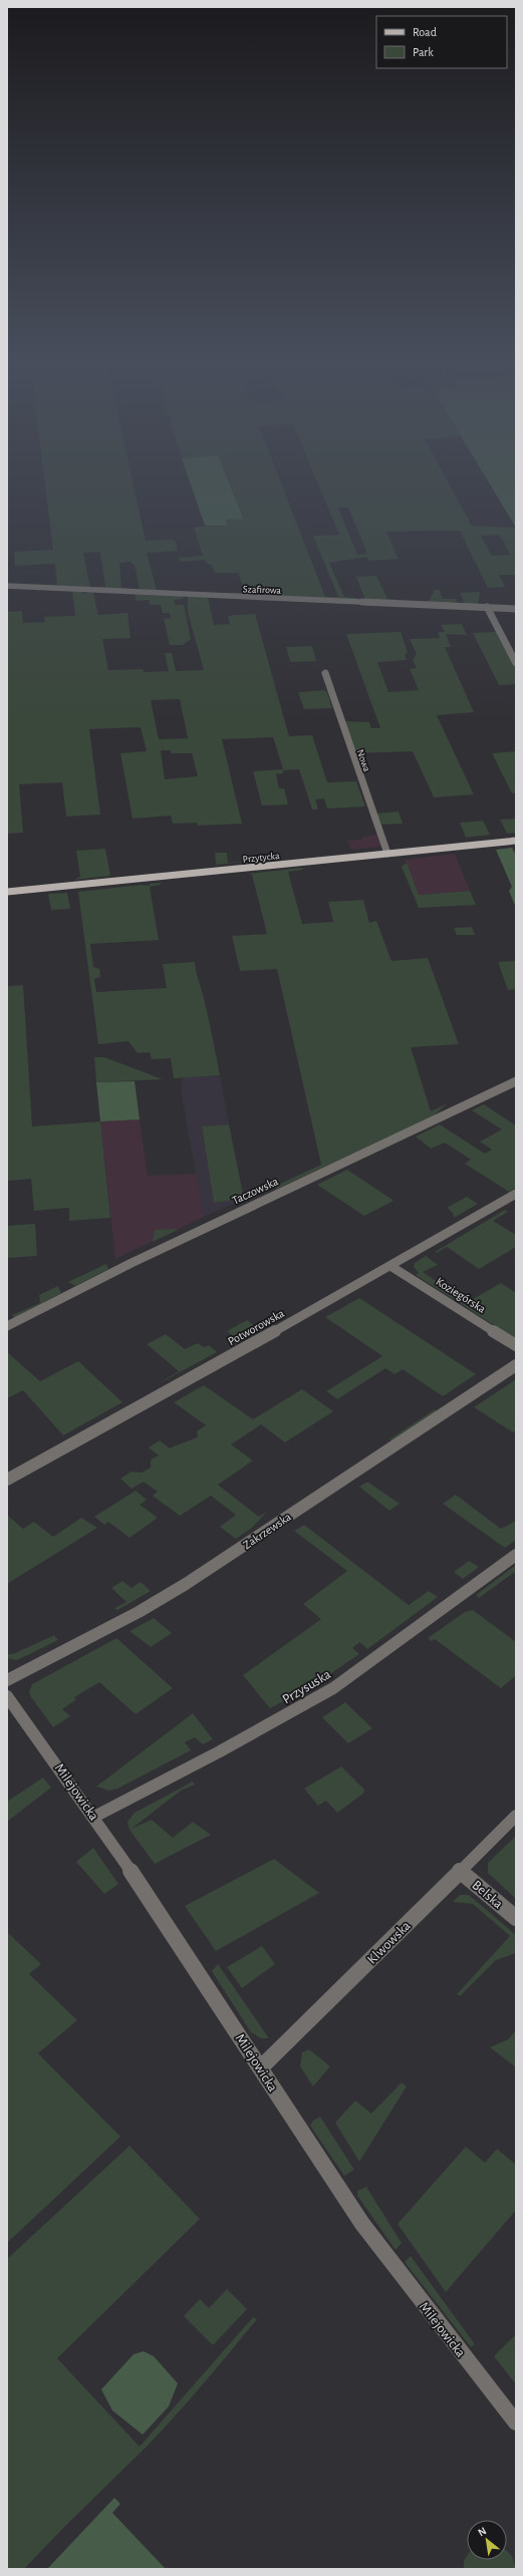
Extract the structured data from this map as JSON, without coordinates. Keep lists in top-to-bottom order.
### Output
{
  "streets": {
    "main road": ["Przytycka"],
    "street": [
      "Szafirowa",
      "Nowa",
      "Taczowska",
      "Koziegórska",
      "Potworowska",
      "Zakrzewska",
      "Przysuska",
      "Milejowicka",
      "Belska",
      "Klwowska"
    ]
  },
  "crossings": [
    ["Nowa", "Przytycka"],
    ["Koziegórska", "Potworowska"],
    ["Przysuska", "Milejowicka"],
    ["Milejowicka", "Klwowska"],
    ["Belska", "Klwowska"]
  ],
  "legend": ["Road", "Park"],
  "north": "top left"
}
